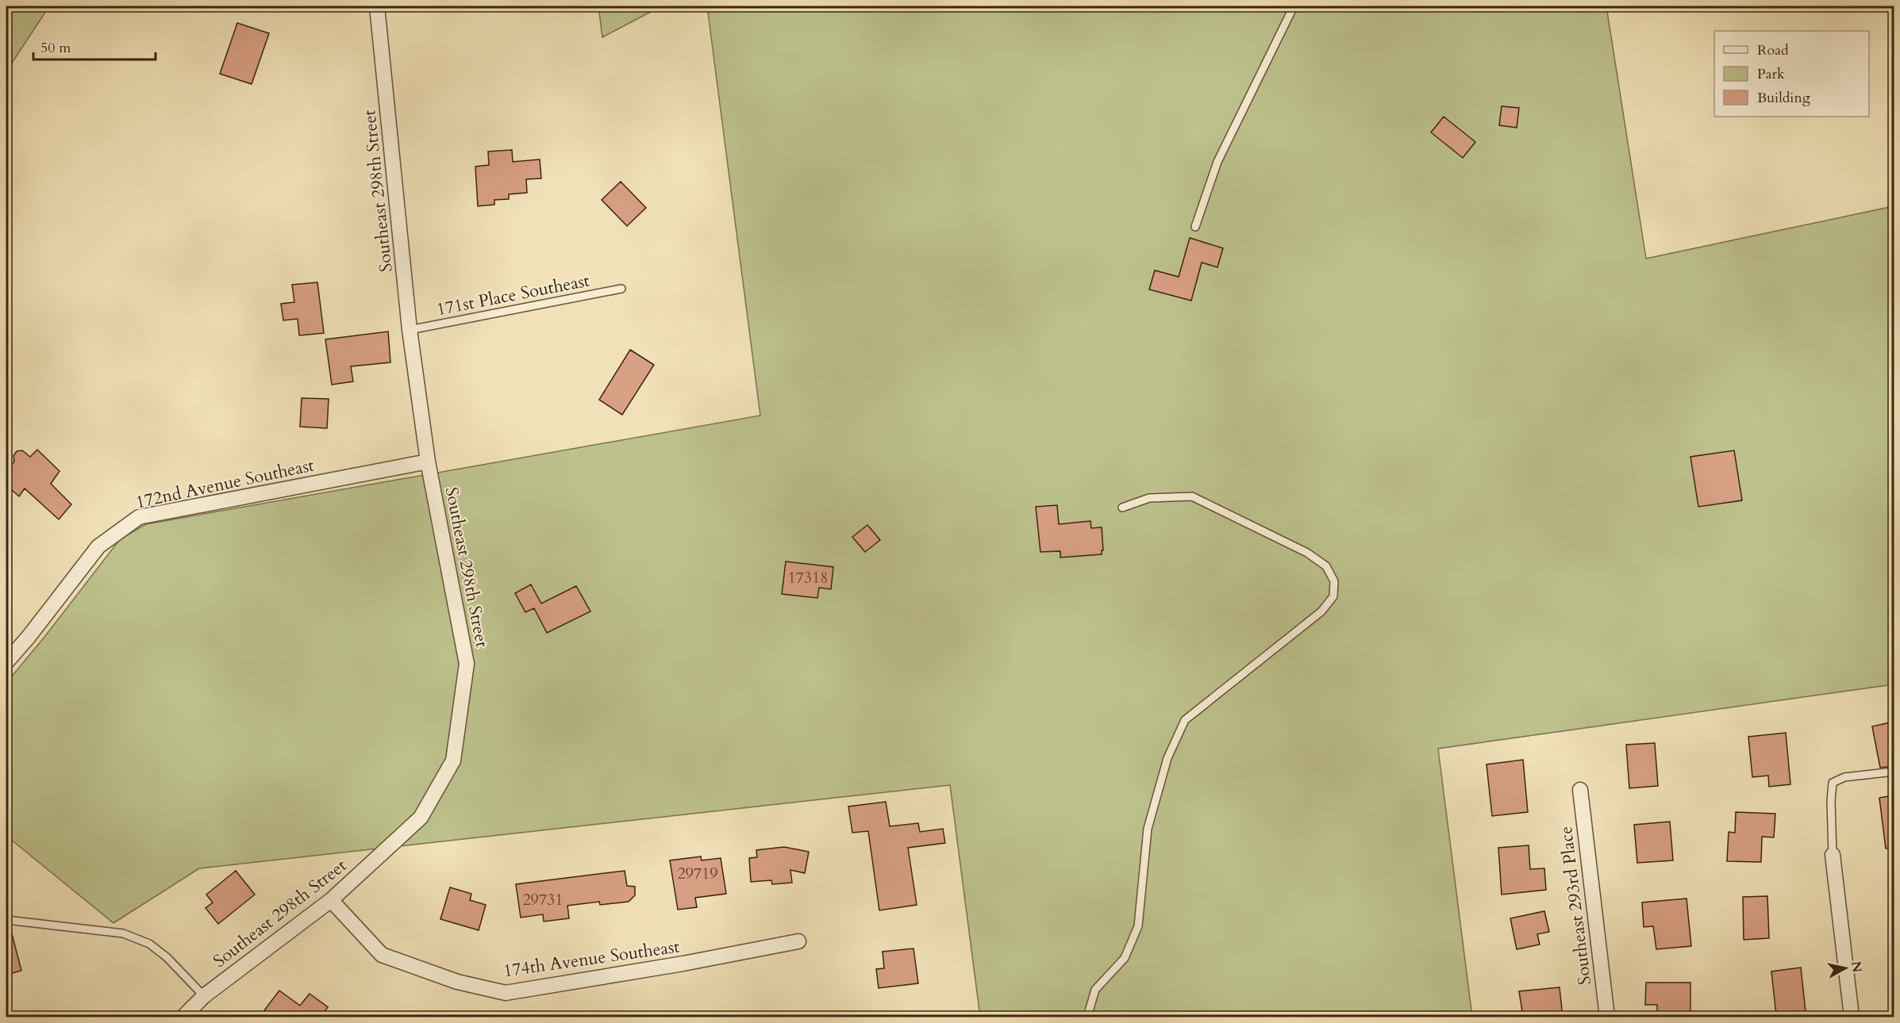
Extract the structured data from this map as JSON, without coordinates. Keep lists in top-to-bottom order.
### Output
{
  "streets": {
    "street": [
      "Southeast 298th Street",
      "172nd Avenue Southeast",
      "Southeast 293rd Place",
      "174th Avenue Southeast"
    ],
    "lane": ["171st Place Southeast"]
  },
  "crossings": [
    ["Southeast 298th Street", "171st Place Southeast"],
    ["Southeast 298th Street", "172nd Avenue Southeast"],
    ["Southeast 298th Street", "174th Avenue Southeast"]
  ],
  "house_numbers": ["17318", "29719", "29731"],
  "legend": ["Road", "Park", "Building"],
  "scale_bar": "50 m",
  "north": "right"
}
